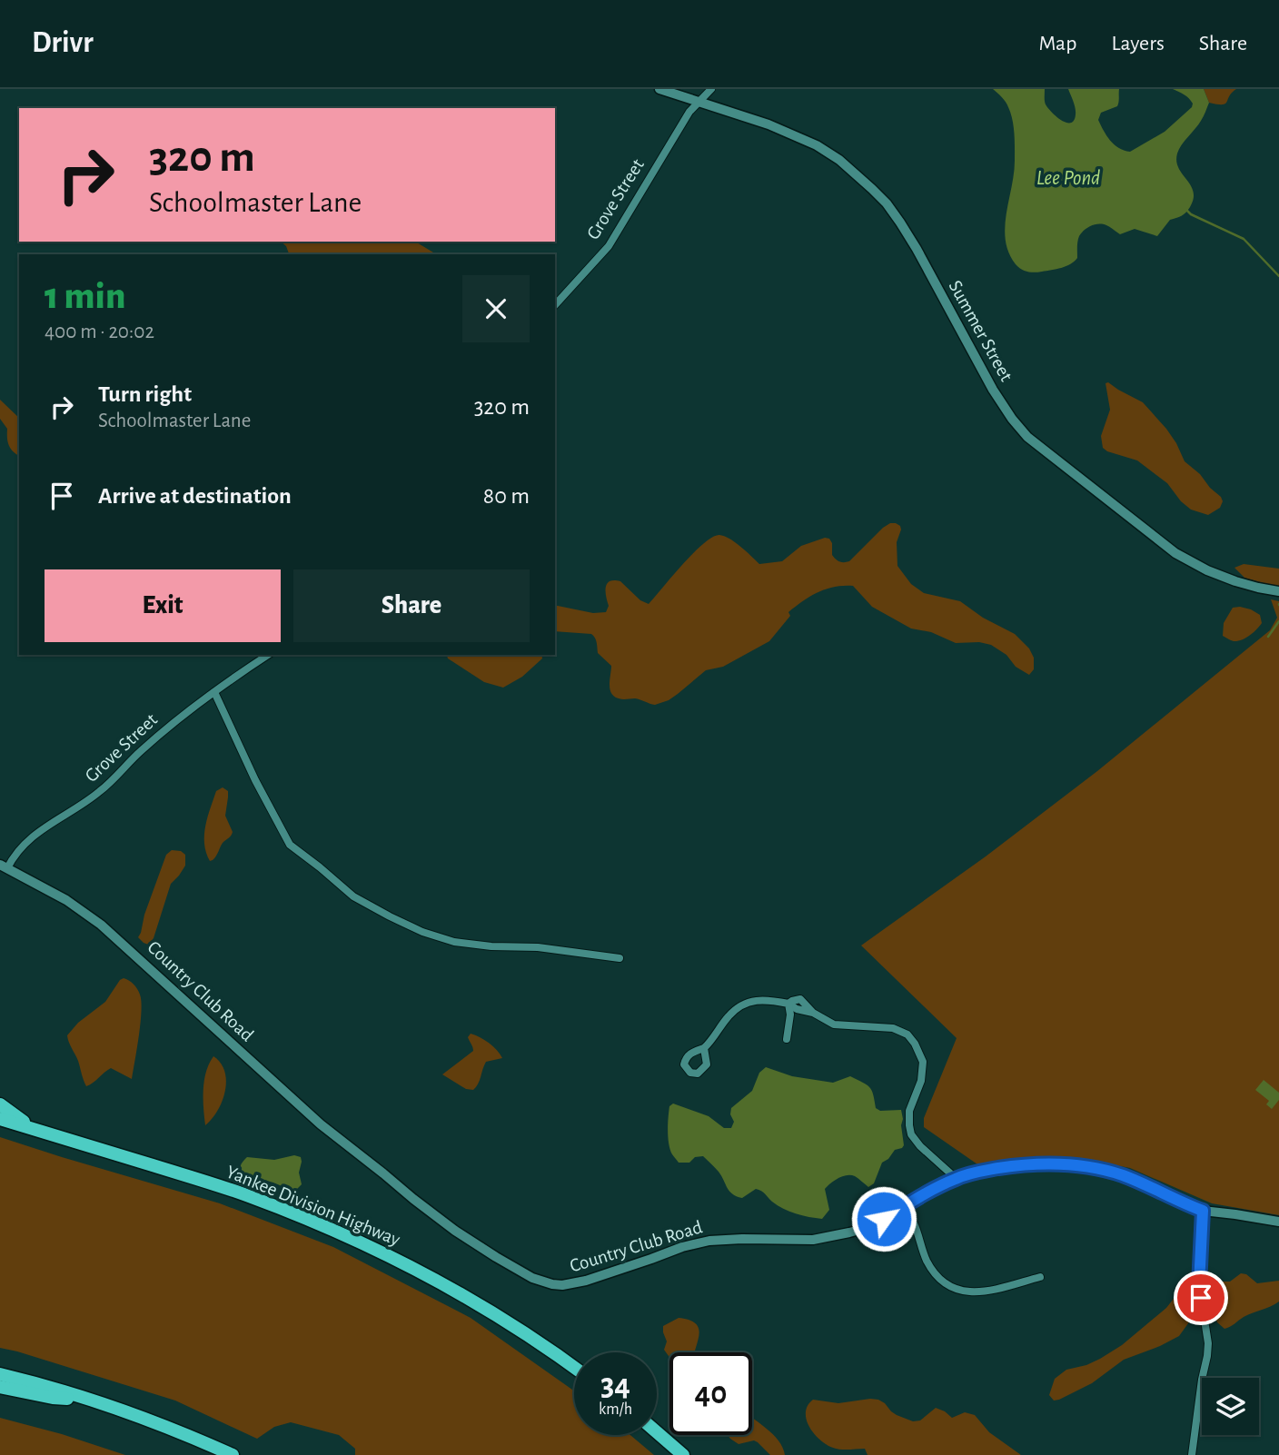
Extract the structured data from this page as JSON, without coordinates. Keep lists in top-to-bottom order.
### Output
{
  "streets": {
    "highway": ["Yankee Division Highway"],
    "street": ["Grove Street", "Summer Street", "Country Club Road"]
  },
  "crossings": [
    ["Grove Street", "Summer Street"],
    ["Grove Street", "Country Club Road"]
  ],
  "water": ["Lee Pond"],
  "page": {
    "header": "Drivr",
    "nav": ["Map", "Layers", "Share"],
    "turn": ["320 m", "Schoolmaster Lane"],
    "heading": ["1 min", "400 m · 20:02"],
    "list": [
      {
        "name": "Turn right",
        "note": "Schoolmaster Lane",
        "value": "320 m"
      },
      {
        "name": "Arrive at destination",
        "value": "80 m"
      }
    ],
    "buttons": ["Exit", "Share"],
    "speed": "34 km/h",
    "limit": "40"
  }
}
